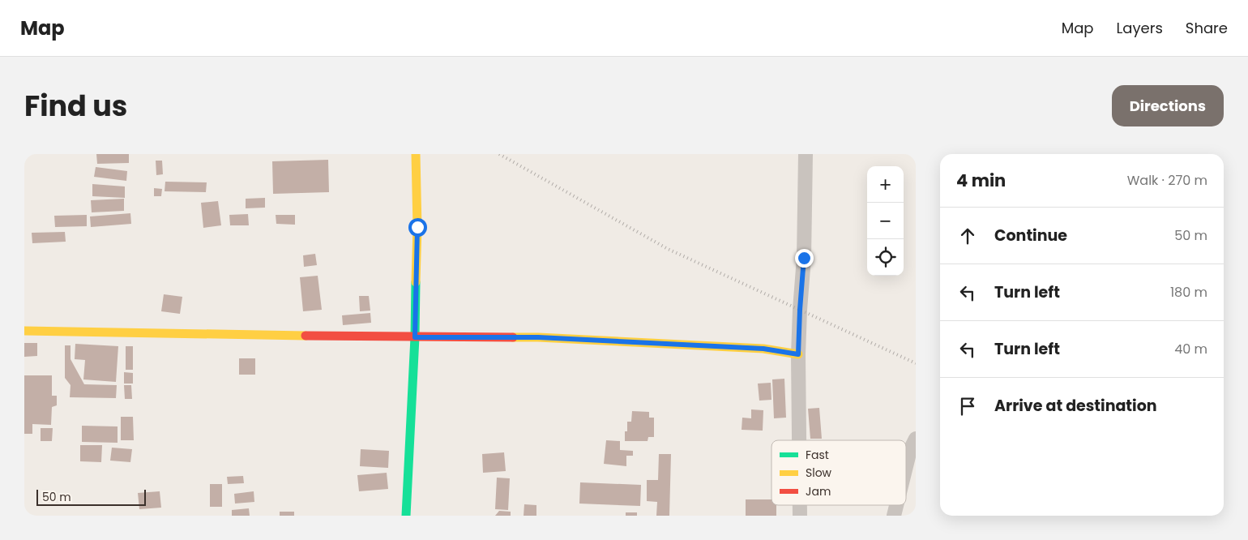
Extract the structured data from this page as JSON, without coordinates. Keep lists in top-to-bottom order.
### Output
{
  "legend": ["Fast", "Slow", "Jam"],
  "scale_bar": "50 m",
  "page": {
    "header": "Map",
    "nav": ["Map", "Layers", "Share"],
    "title": "Find us",
    "buttons": "Directions",
    "heading": ["4 min", "Walk · 270 m"],
    "map_buttons": ["+", "−"],
    "list": [
      ["Continue", "50 m"],
      ["Turn left", "180 m"],
      ["Turn left", "40 m"],
      "Arrive at destination"
    ],
    "scale": "50 m"
  }
}
